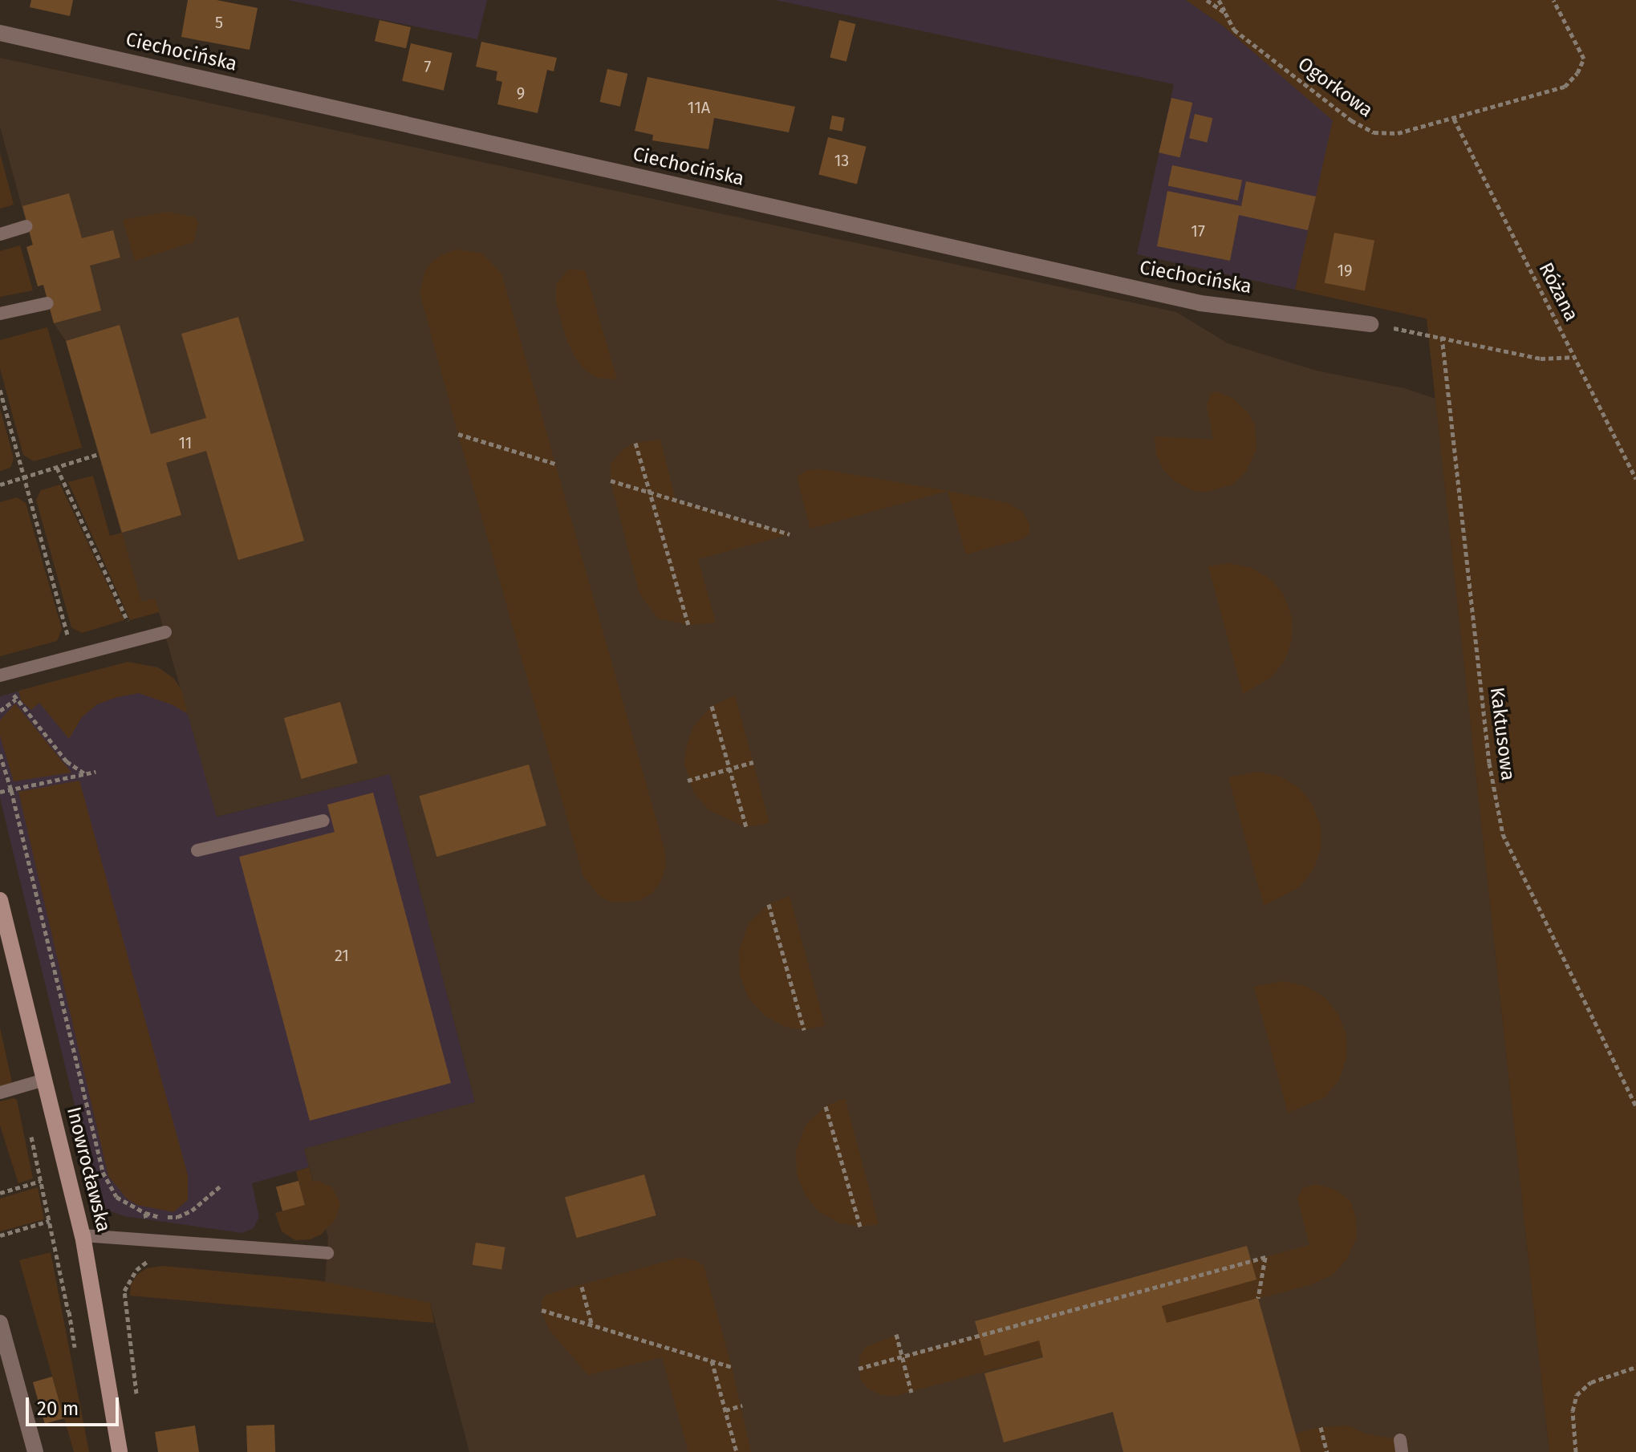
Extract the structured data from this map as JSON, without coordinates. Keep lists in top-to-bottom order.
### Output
{
  "streets": {
    "street": ["Ciechocińska", "Inowrocławska"],
    "path": ["Ogorkowa", "Różana", "Kaktusowa"]
  },
  "crossings": [
    ["Ogorkowa", "Różana"]
  ],
  "house_numbers": [
    "5",
    "7",
    "9",
    "11A",
    "13",
    "17",
    "19",
    "11",
    "21"
  ],
  "scale_bar": "20 m"
}
